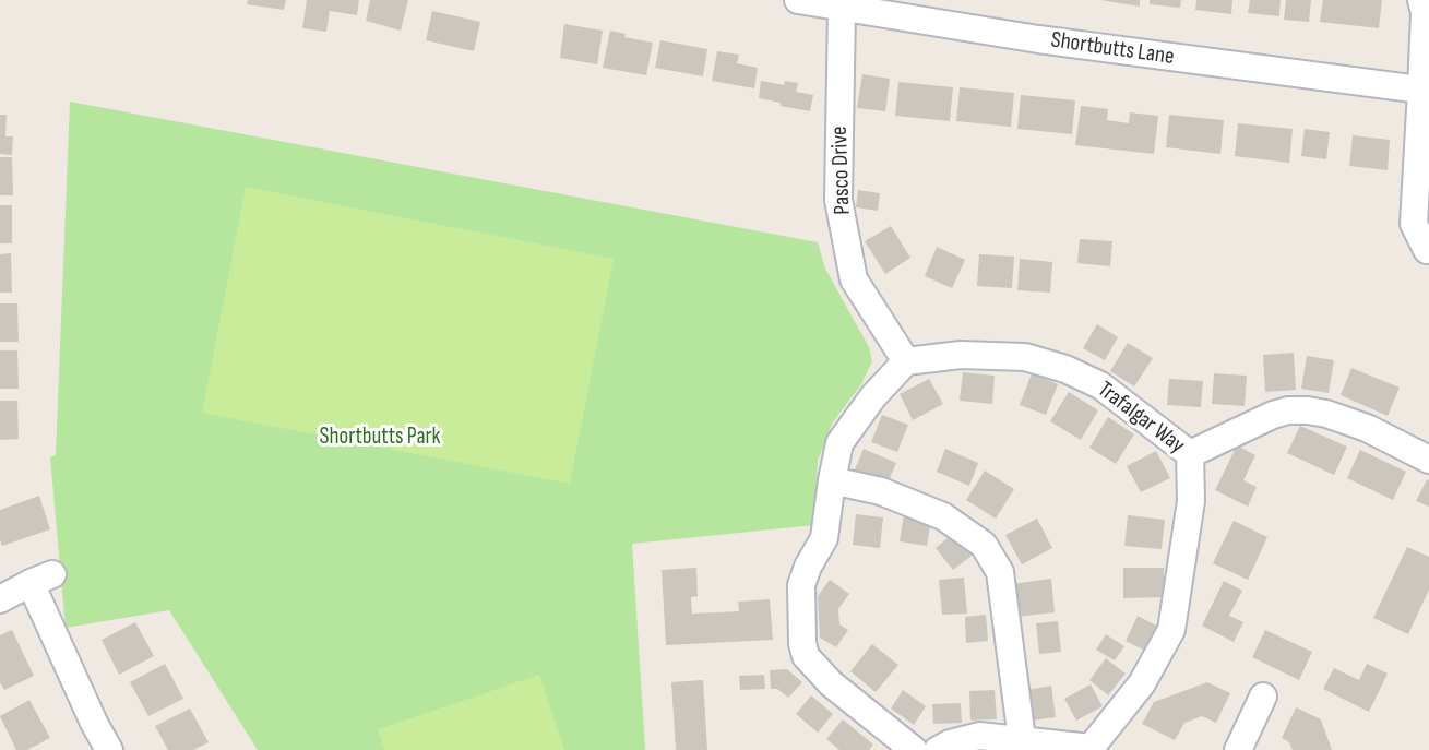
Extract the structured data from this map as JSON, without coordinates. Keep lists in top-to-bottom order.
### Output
{
  "streets": {
    "street": ["Shortbutts Lane", "Pasco Drive", "Trafalgar Way"]
  },
  "crossings": [
    ["Shortbutts Lane", "Pasco Drive"],
    ["Pasco Drive", "Trafalgar Way"]
  ],
  "parks": ["Shortbutts Park"]
}
